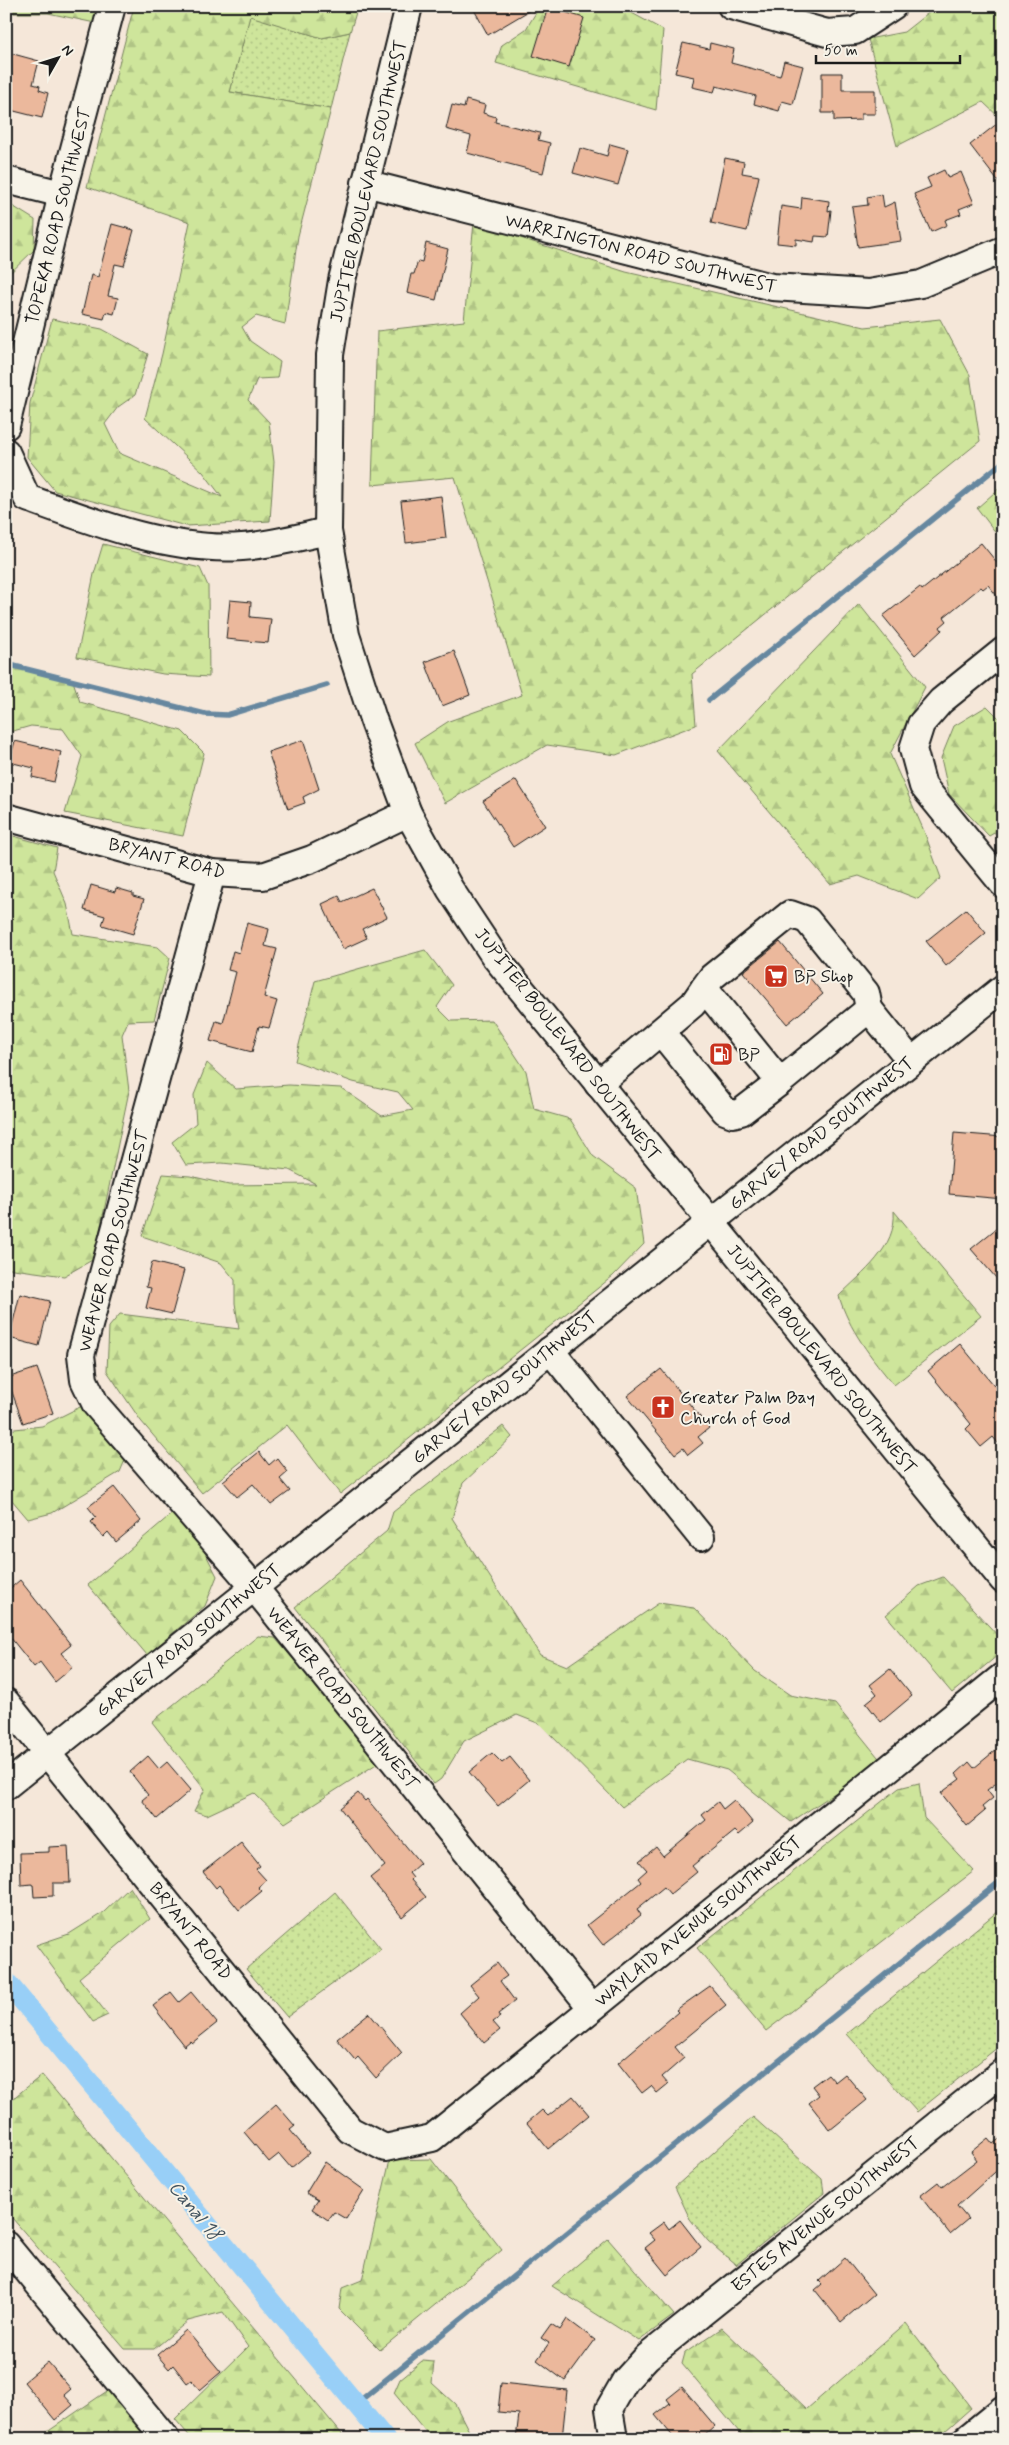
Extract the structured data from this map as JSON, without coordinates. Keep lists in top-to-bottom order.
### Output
{
  "streets": {
    "street": [
      "JUPITER BOULEVARD SOUTHWEST",
      "TOPEKA ROAD SOUTHWEST",
      "WARRINGTON ROAD SOUTHWEST",
      "BRYANT ROAD",
      "GARVEY ROAD SOUTHWEST",
      "WEAVER ROAD SOUTHWEST",
      "WAYLAID AVENUE SOUTHWEST",
      "ESTES AVENUE SOUTHWEST"
    ]
  },
  "crossings": [
    ["JUPITER BOULEVARD SOUTHWEST", "WARRINGTON ROAD SOUTHWEST"],
    ["JUPITER BOULEVARD SOUTHWEST", "BRYANT ROAD"],
    ["JUPITER BOULEVARD SOUTHWEST", "GARVEY ROAD SOUTHWEST"],
    ["BRYANT ROAD", "GARVEY ROAD SOUTHWEST"],
    ["BRYANT ROAD", "WEAVER ROAD SOUTHWEST"],
    ["BRYANT ROAD", "WAYLAID AVENUE SOUTHWEST"],
    ["GARVEY ROAD SOUTHWEST", "WEAVER ROAD SOUTHWEST"],
    ["WEAVER ROAD SOUTHWEST", "WAYLAID AVENUE SOUTHWEST"]
  ],
  "water": ["Canal 18"],
  "places": {
    "supermarket": ["BP Shop"],
    "fuel station": ["BP"],
    "church": ["Greater Palm Bay Church of God"]
  },
  "scale_bar": "50 m",
  "north": "top right"
}
